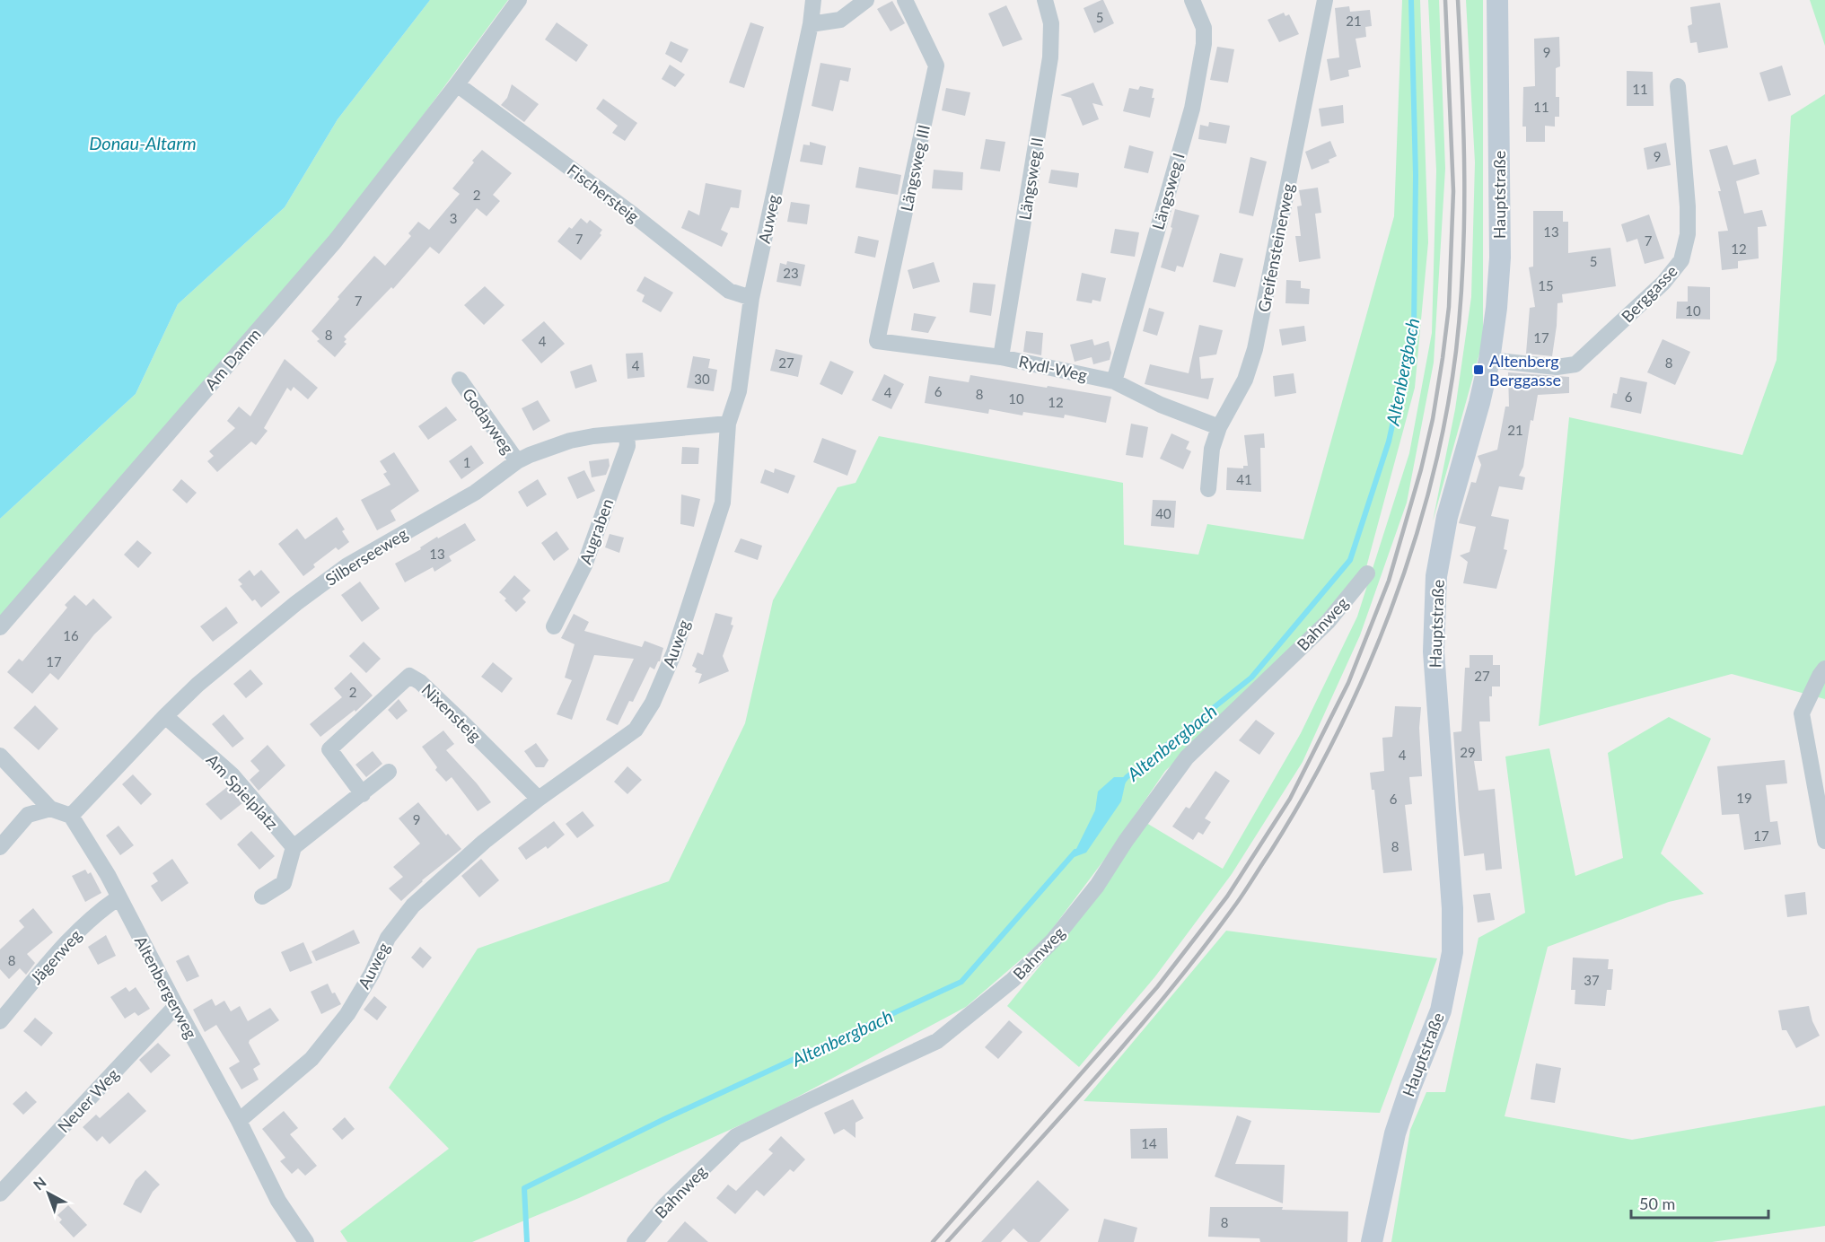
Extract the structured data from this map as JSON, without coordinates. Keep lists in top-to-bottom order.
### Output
{
  "streets": {
    "main road": ["Hauptstraße"],
    "street": [
      "Längsweg III",
      "Längsweg II",
      "Längsweg I",
      "Fischersteig",
      "Auweg",
      "Greifensteinerweg",
      "Berggasse",
      "Am Damm",
      "Rydl-Weg",
      "Godayweg",
      "Augraben",
      "Silberseeweg",
      "Bahnweg",
      "Nixensteig",
      "Am Spielplatz",
      "Jägerweg",
      "Altenbergerweg",
      "Neuer Weg"
    ]
  },
  "crossings": [
    ["Längsweg III", "Rydl-Weg"],
    ["Längsweg II", "Rydl-Weg"],
    ["Längsweg I", "Rydl-Weg"],
    ["Fischersteig", "Auweg"],
    ["Fischersteig", "Am Damm"],
    ["Hauptstraße", "Berggasse"],
    ["Auweg", "Silberseeweg"],
    ["Auweg", "Nixensteig"],
    ["Auweg", "Altenbergerweg"],
    ["Greifensteinerweg", "Rydl-Weg"],
    ["Godayweg", "Silberseeweg"],
    ["Augraben", "Silberseeweg"],
    ["Silberseeweg", "Am Spielplatz"],
    ["Silberseeweg", "Altenbergerweg"],
    ["Jägerweg", "Altenbergerweg"],
    ["Altenbergerweg", "Neuer Weg"]
  ],
  "water": ["Donau-Altarm", "Altenbergbach"],
  "places": {
    "transit": ["Altenberg Berggasse"]
  },
  "house_numbers": [
    "5",
    "21",
    "9",
    "11",
    "11",
    "9",
    "2",
    "3",
    "13",
    "7",
    "7",
    "12",
    "5",
    "23",
    "15",
    "7",
    "10",
    "8",
    "17",
    "4",
    "27",
    "8",
    "4",
    "30",
    "6",
    "4",
    "8",
    "6",
    "10",
    "12",
    "21",
    "1",
    "41",
    "40",
    "13",
    "16",
    "17",
    "27",
    "2",
    "29",
    "4",
    "19",
    "6",
    "9",
    "17",
    "8",
    "8",
    "37",
    "14",
    "8"
  ],
  "scale_bar": "50 m",
  "north": "top left"
}
